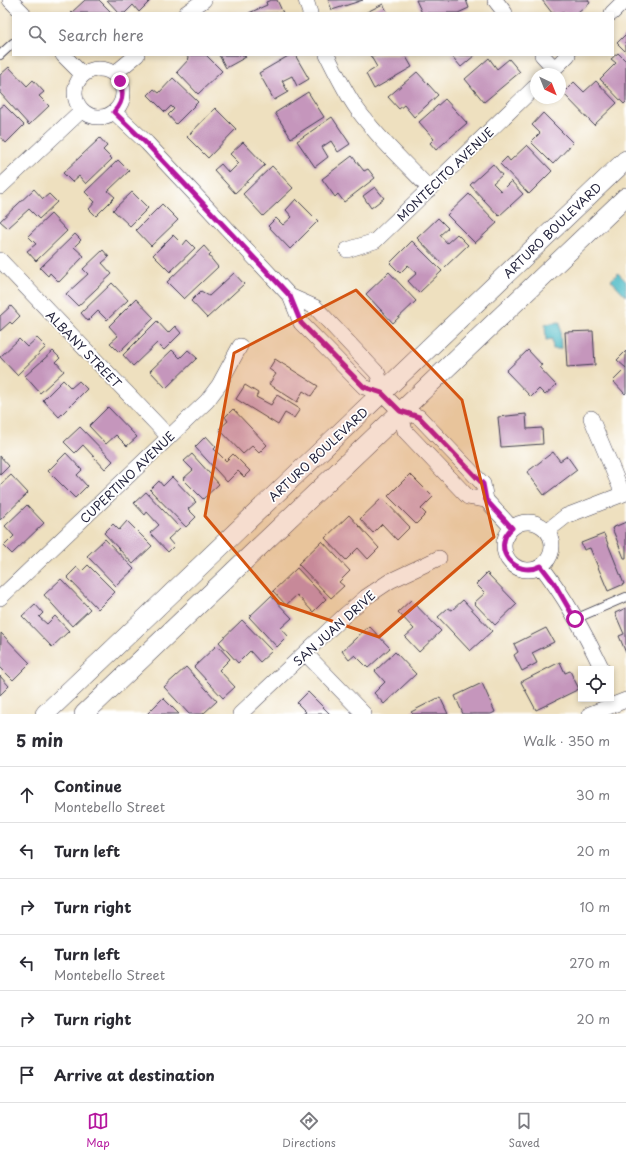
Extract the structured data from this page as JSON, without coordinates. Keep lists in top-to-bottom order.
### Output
{
  "streets": {
    "street": [
      "MONTECITO AVENUE",
      "ARTURO BOULEVARD",
      "ALBANY STREET",
      "CUPERTINO AVENUE",
      "SAN JUAN DRIVE"
    ]
  },
  "crossings": [
    ["ALBANY STREET", "CUPERTINO AVENUE"]
  ],
  "north": "bottom right",
  "page": {
    "search": "Search here",
    "heading": ["5 min", "Walk · 350 m"],
    "list": [
      ["Continue", "Montebello Street", "30 m"],
      ["Turn left", "20 m"],
      ["Turn right", "10 m"],
      ["Turn left", "Montebello Street", "270 m"],
      ["Turn right", "20 m"],
      "Arrive at destination"
    ],
    "nav": ["Map", "Directions", "Saved"]
  }
}
